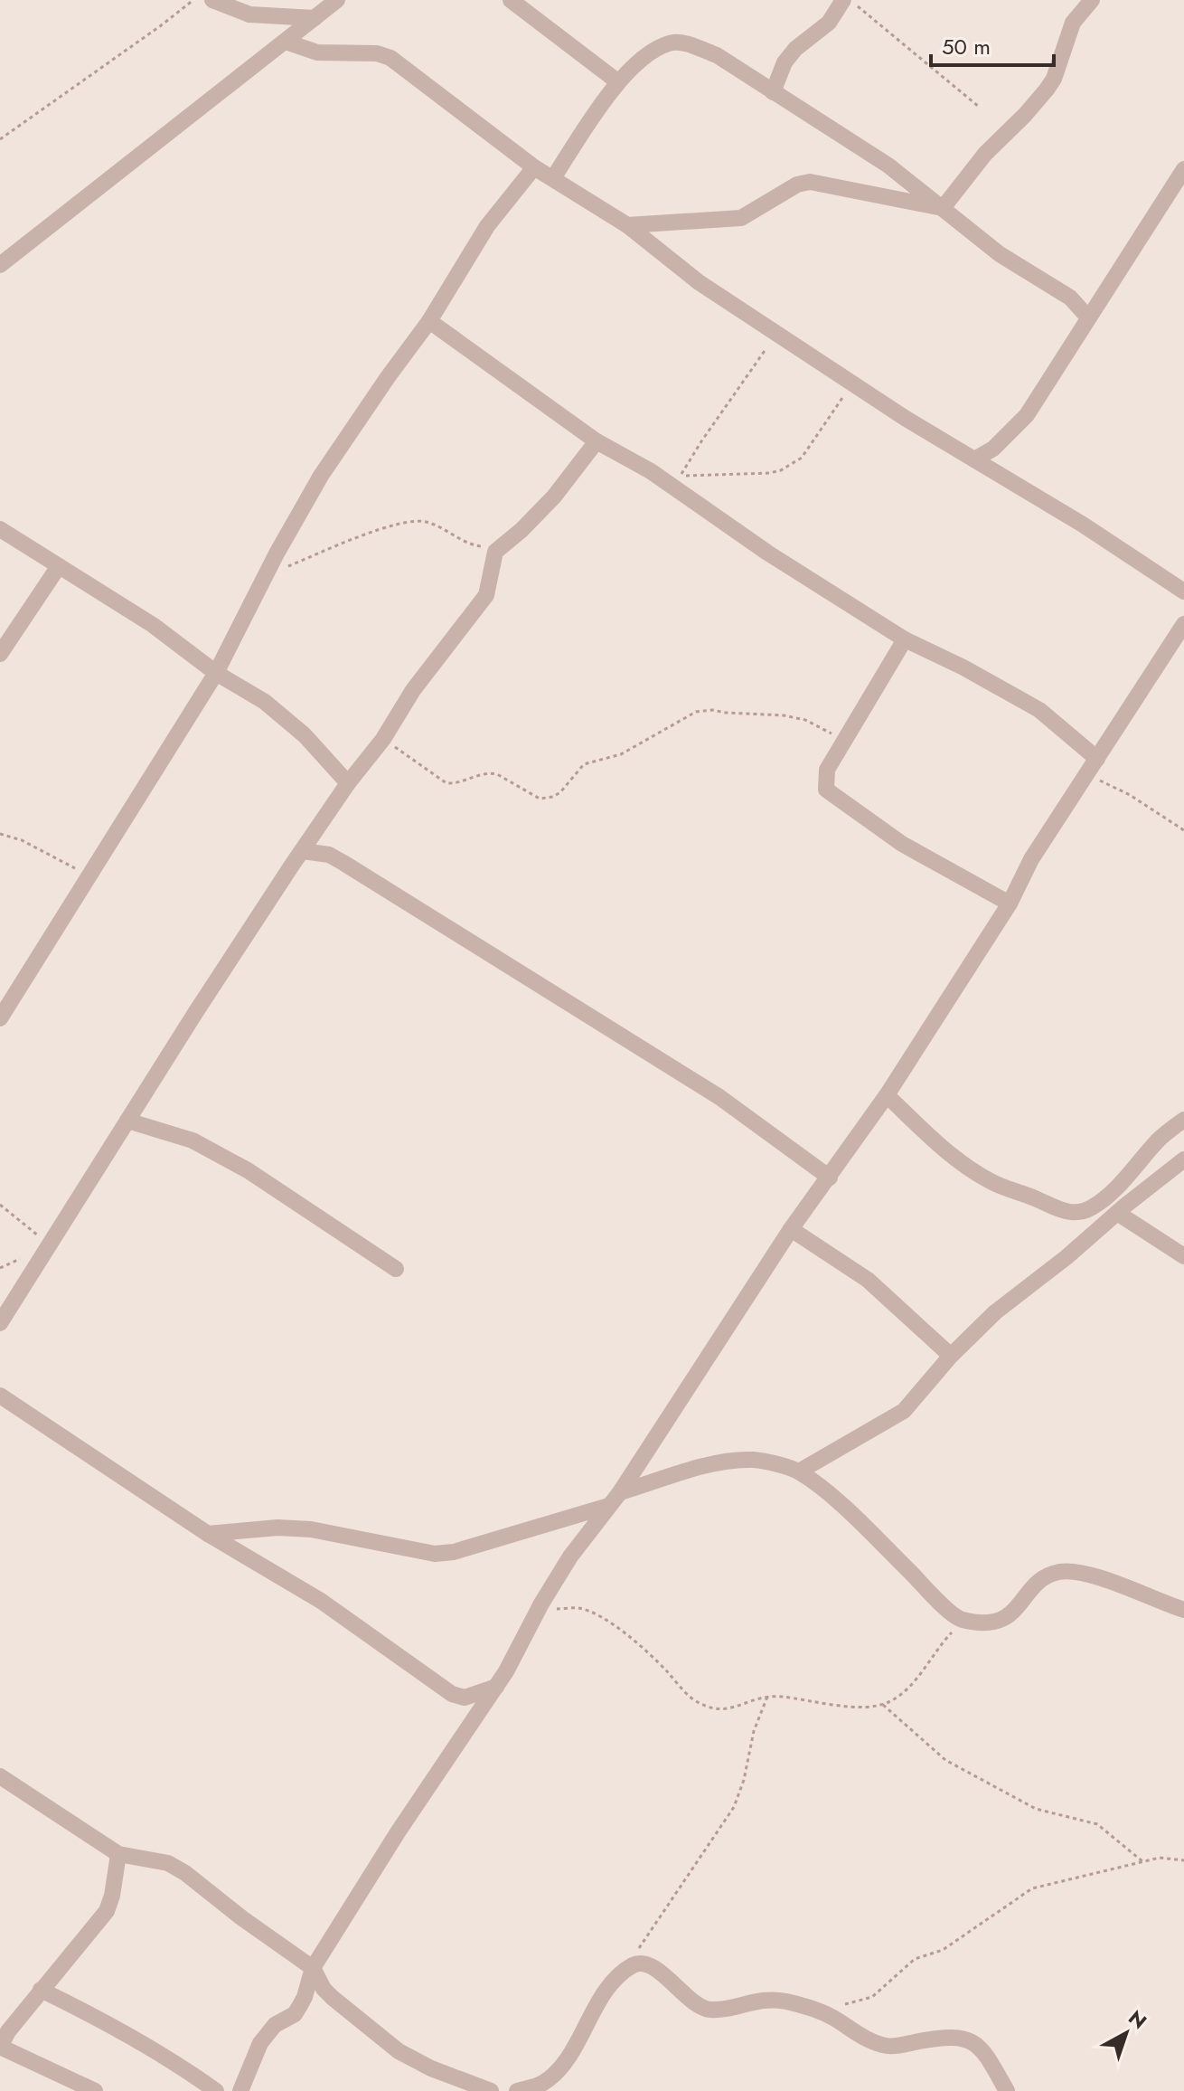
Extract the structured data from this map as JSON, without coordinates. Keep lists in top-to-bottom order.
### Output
{
  "scale_bar": "50 m",
  "north": "top right"
}
